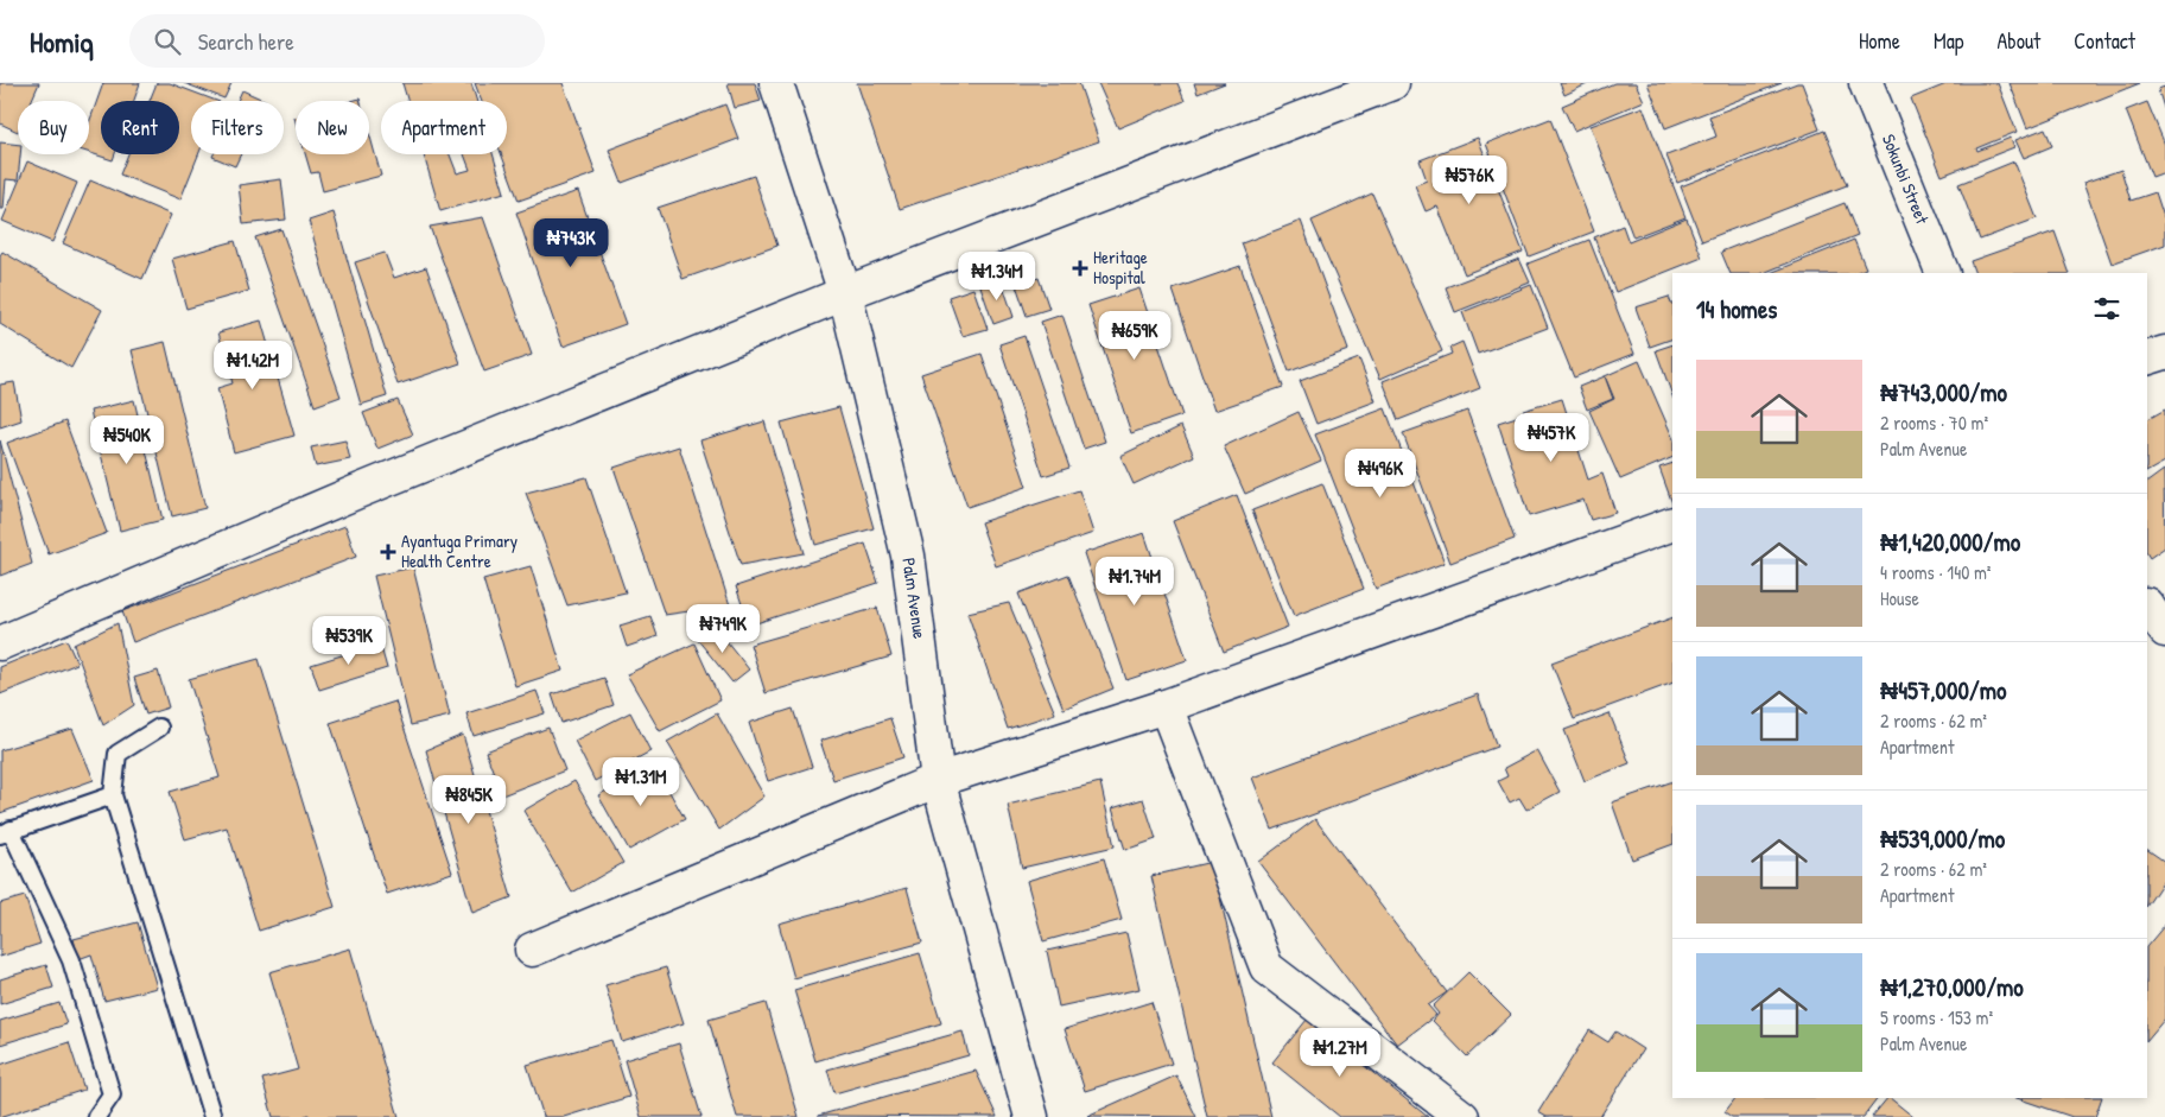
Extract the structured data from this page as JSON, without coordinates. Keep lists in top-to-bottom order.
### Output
{
  "streets": {
    "street": ["Sokunbi Street", "Palm Avenue"]
  },
  "places": {
    "health": ["Heritage Hospital", "Ayantuga Primary Health Centre"]
  },
  "page": {
    "header": "Homiq",
    "search": "Search here",
    "nav": [
      "Home",
      "Map",
      "About",
      "Contact"
    ],
    "chip": [
      "Buy",
      "Rent",
      "Filters",
      "New",
      "Apartment"
    ],
    "price": [
      "₦576K",
      "₦743K",
      "₦1.34M",
      "₦659K",
      "₦1.42M",
      "₦457K",
      "₦540K",
      "₦496K",
      "₦1.74M",
      "₦749K",
      "₦539K",
      "₦1.31M",
      "₦845K",
      "₦1.27M"
    ],
    "heading": "14 homes",
    "list": [
      {
        "name": "₦743,000/mo",
        "note": "2 rooms · 70 m² · Palm Avenue"
      },
      {
        "name": "₦1,420,000/mo",
        "note": "4 rooms · 140 m² · House"
      },
      {
        "name": "₦457,000/mo",
        "note": "2 rooms · 62 m² · Apartment"
      },
      {
        "name": "₦539,000/mo",
        "note": "2 rooms · 62 m² · Apartment"
      },
      {
        "name": "₦1,270,000/mo",
        "note": "5 rooms · 153 m² · Palm Avenue"
      }
    ]
  }
}
